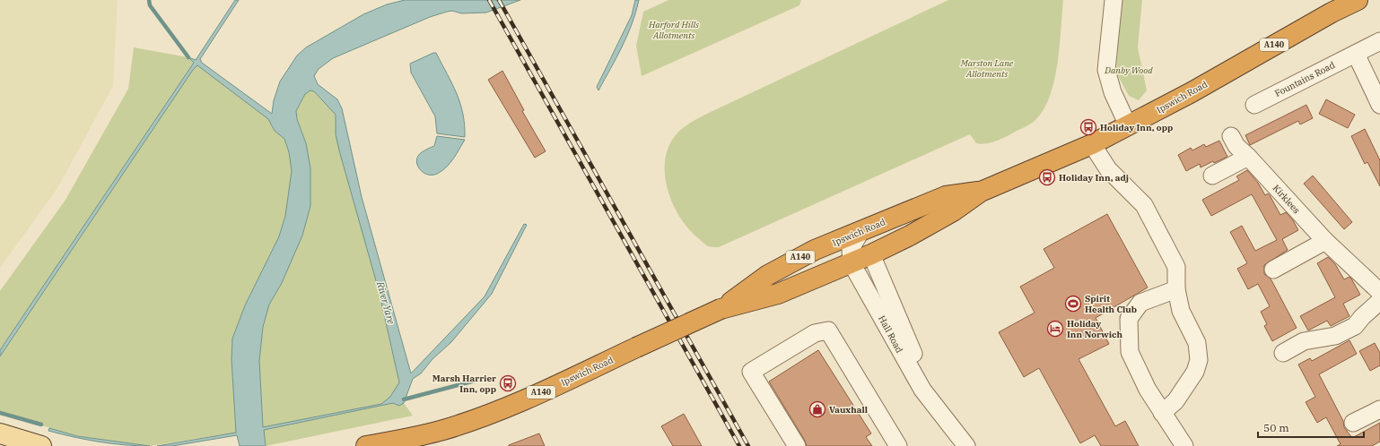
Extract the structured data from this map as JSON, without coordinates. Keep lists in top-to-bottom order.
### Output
{
  "streets": {
    "highway": ["A140", "Ipswich Road"],
    "street": ["Fountains Road", "Kirklees", "Hall Road"]
  },
  "crossings": [
    ["Ipswich Road", "Hall Road"]
  ],
  "water": ["River Yare"],
  "parks": ["Harford Hills Allotments", "Marston Lane Allotments", "Danby Wood"],
  "places": {
    "bus stop": ["Holiday Inn, opp", "Holiday Inn, adj", "Marsh Harrier Inn, opp"],
    "sports": ["Spirit Health Club"],
    "hotel": ["Holiday Inn Norwich"],
    "shop": ["Vauxhall"]
  },
  "scale_bar": "50 m"
}
